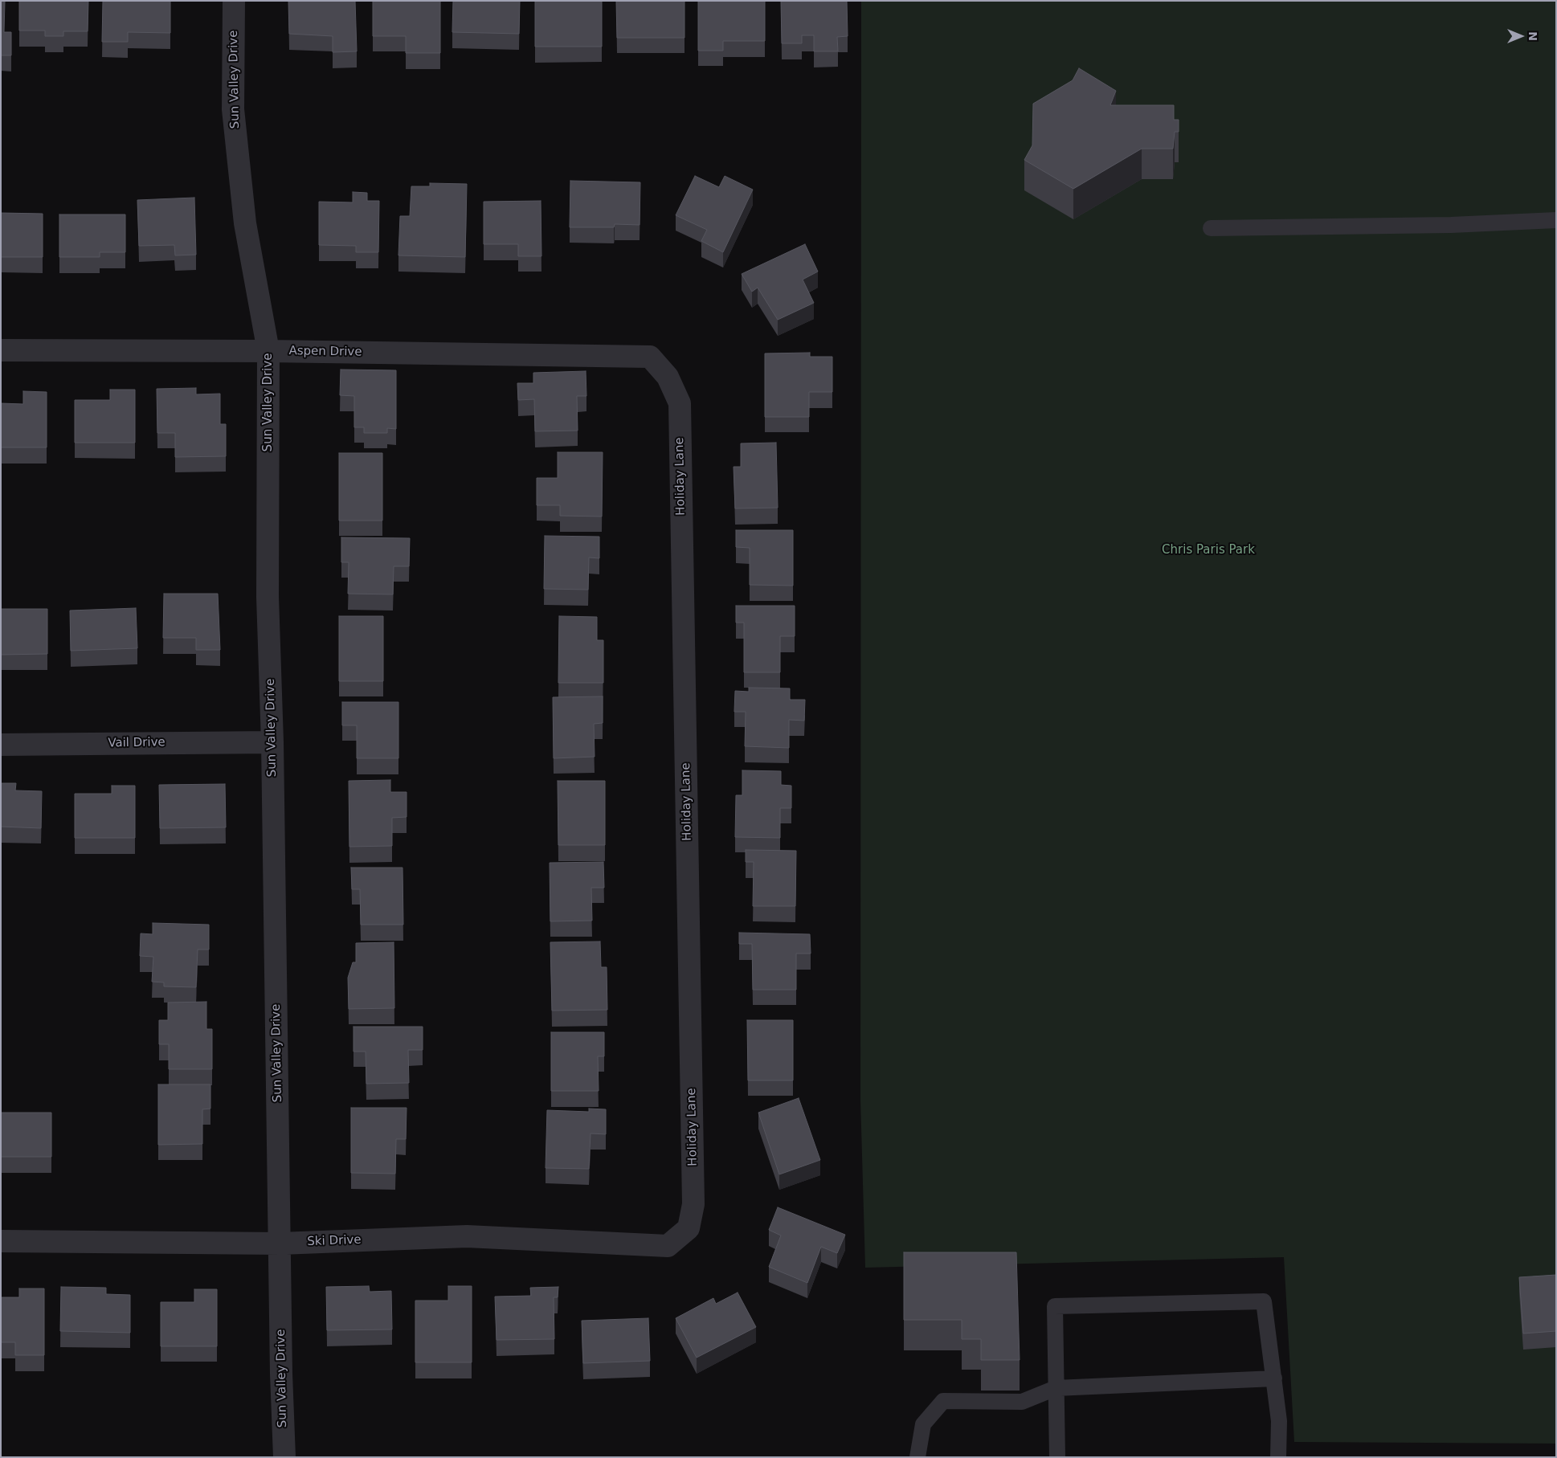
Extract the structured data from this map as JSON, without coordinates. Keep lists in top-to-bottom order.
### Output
{
  "streets": {
    "street": [
      "Sun Valley Drive",
      "Aspen Drive",
      "Holiday Lane",
      "Vail Drive",
      "Ski Drive"
    ]
  },
  "crossings": [
    ["Sun Valley Drive", "Aspen Drive"],
    ["Sun Valley Drive", "Vail Drive"],
    ["Sun Valley Drive", "Ski Drive"],
    ["Aspen Drive", "Holiday Lane"],
    ["Holiday Lane", "Ski Drive"]
  ],
  "parks": ["Chris Paris Park"],
  "north": "right"
}
